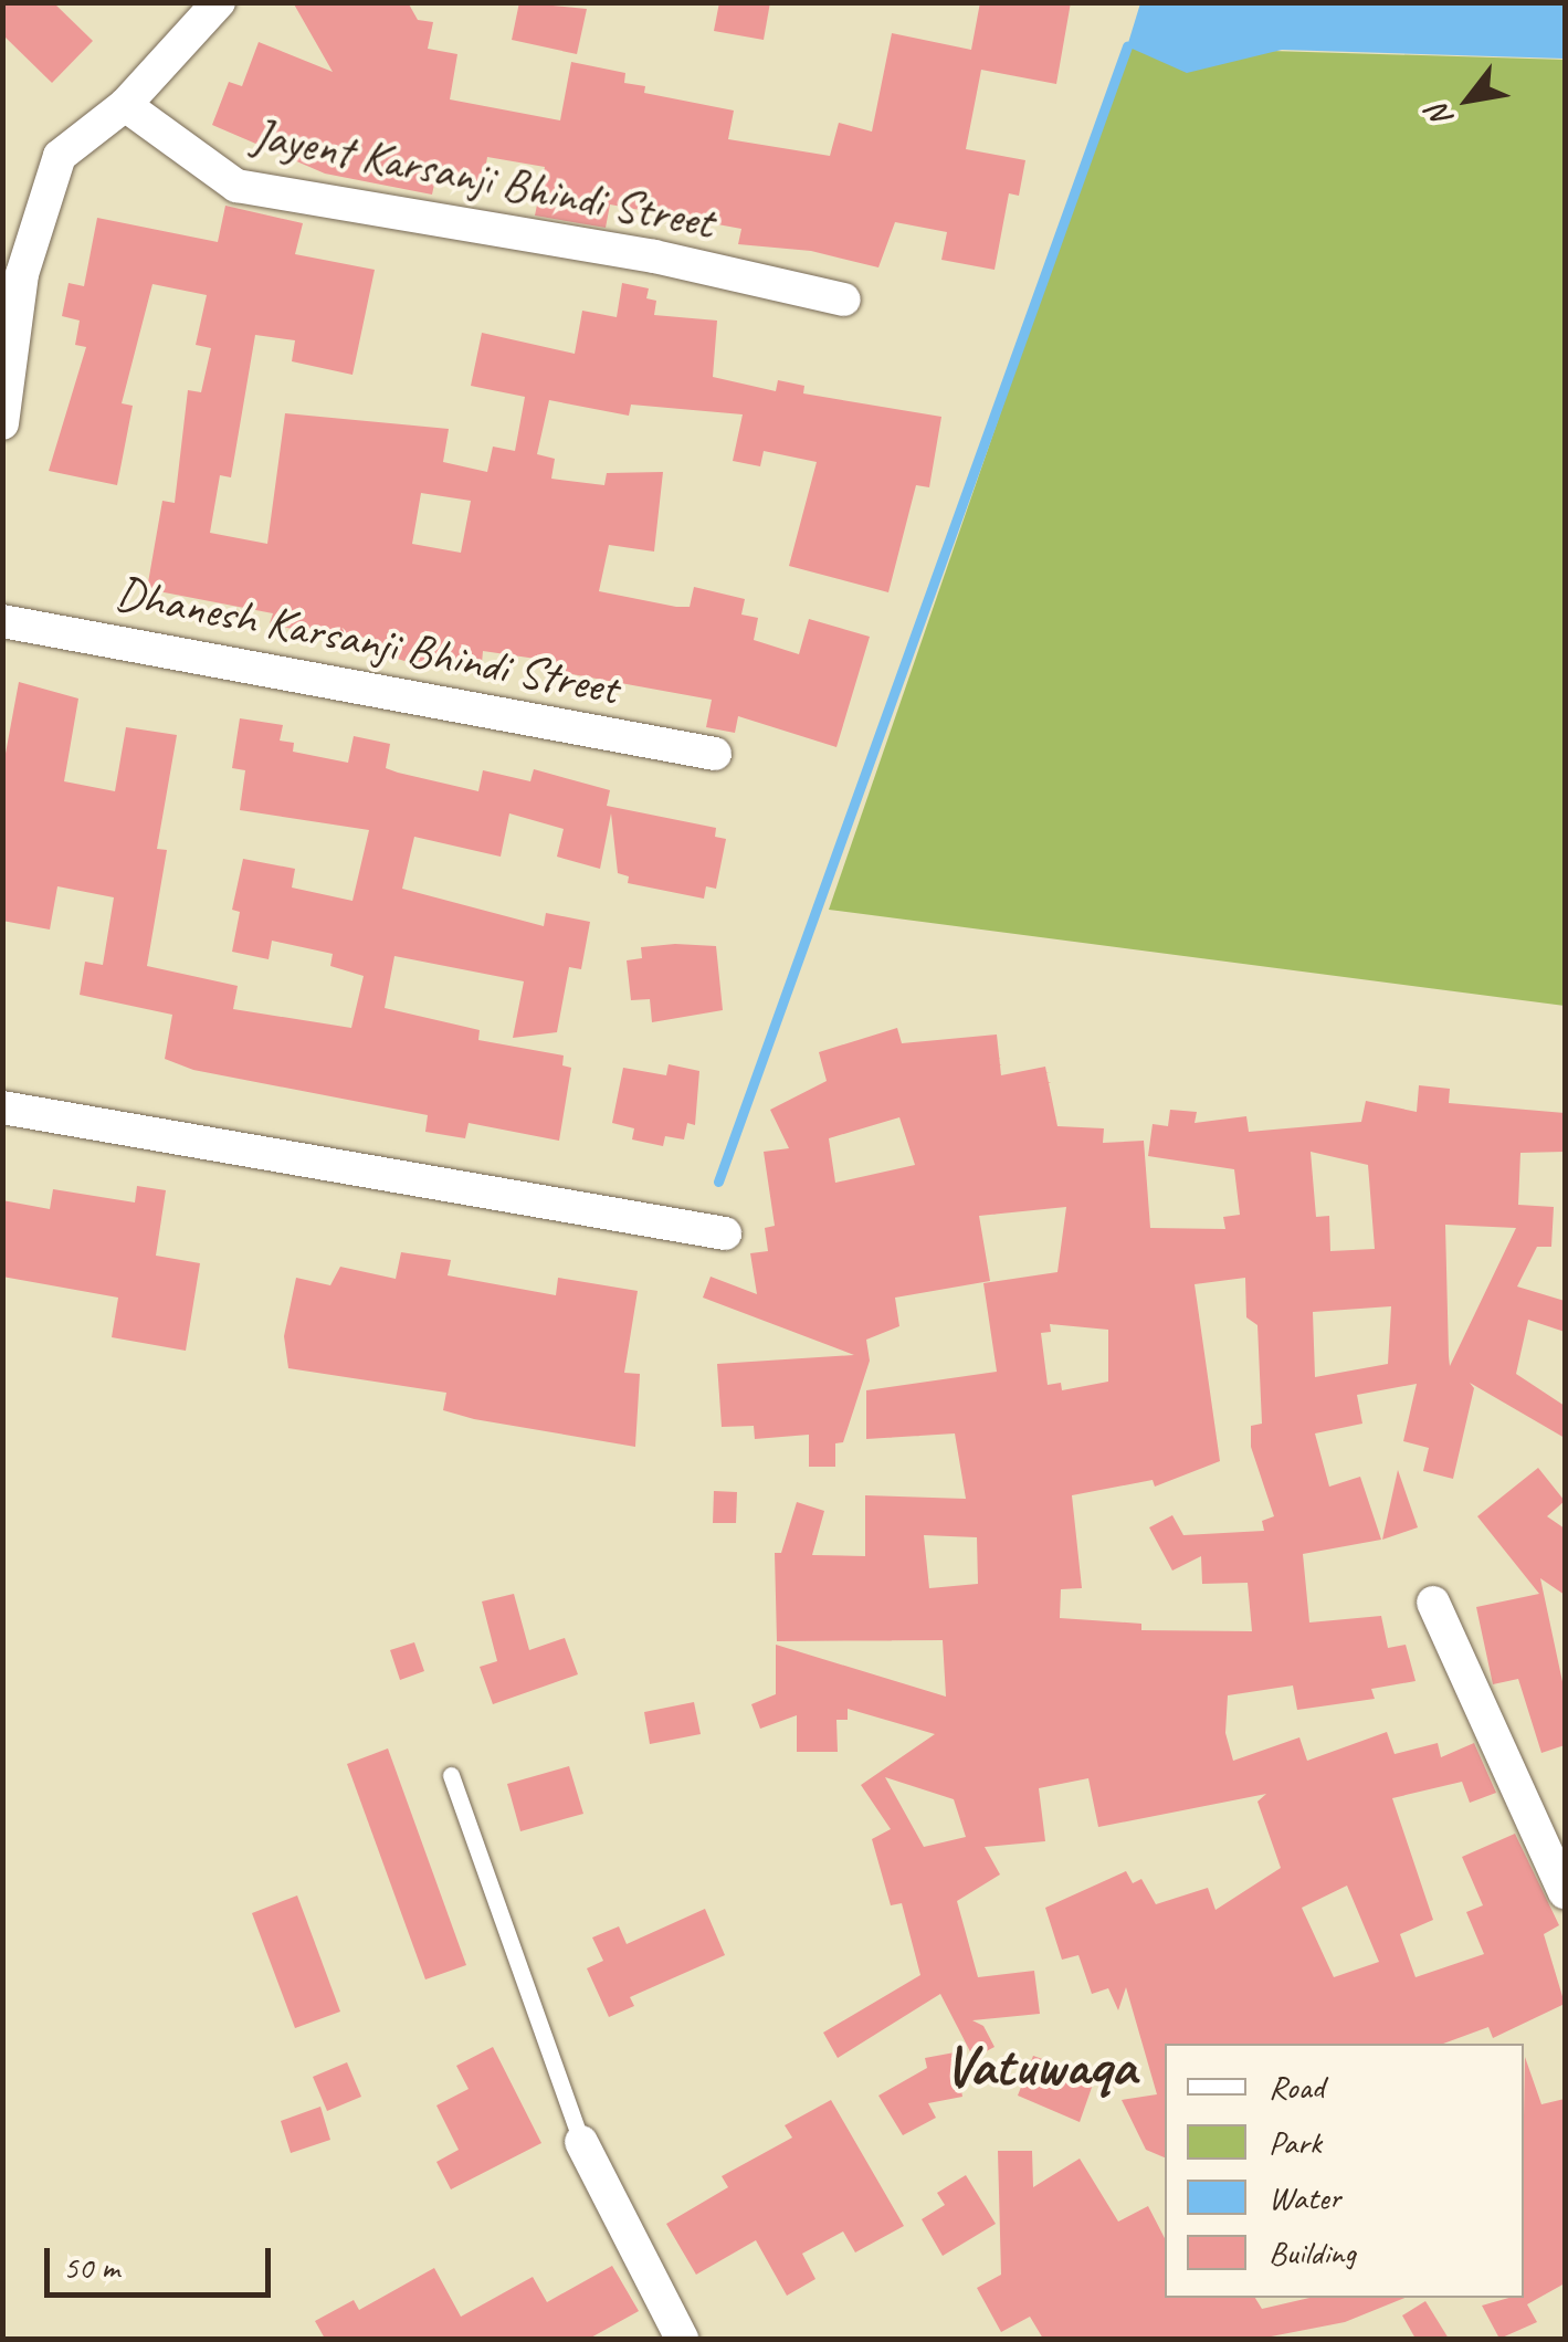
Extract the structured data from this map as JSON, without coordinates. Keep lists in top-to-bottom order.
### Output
{
  "streets": {
    "street": ["Jayent Karsanji Bhindi Street", "Dhanesh Karsanji Bhindi Street"]
  },
  "districts": ["Vatuwaqa"],
  "legend": [
    "Road",
    "Park",
    "Water",
    "Building"
  ],
  "scale_bar": "50 m",
  "north": "bottom left"
}
